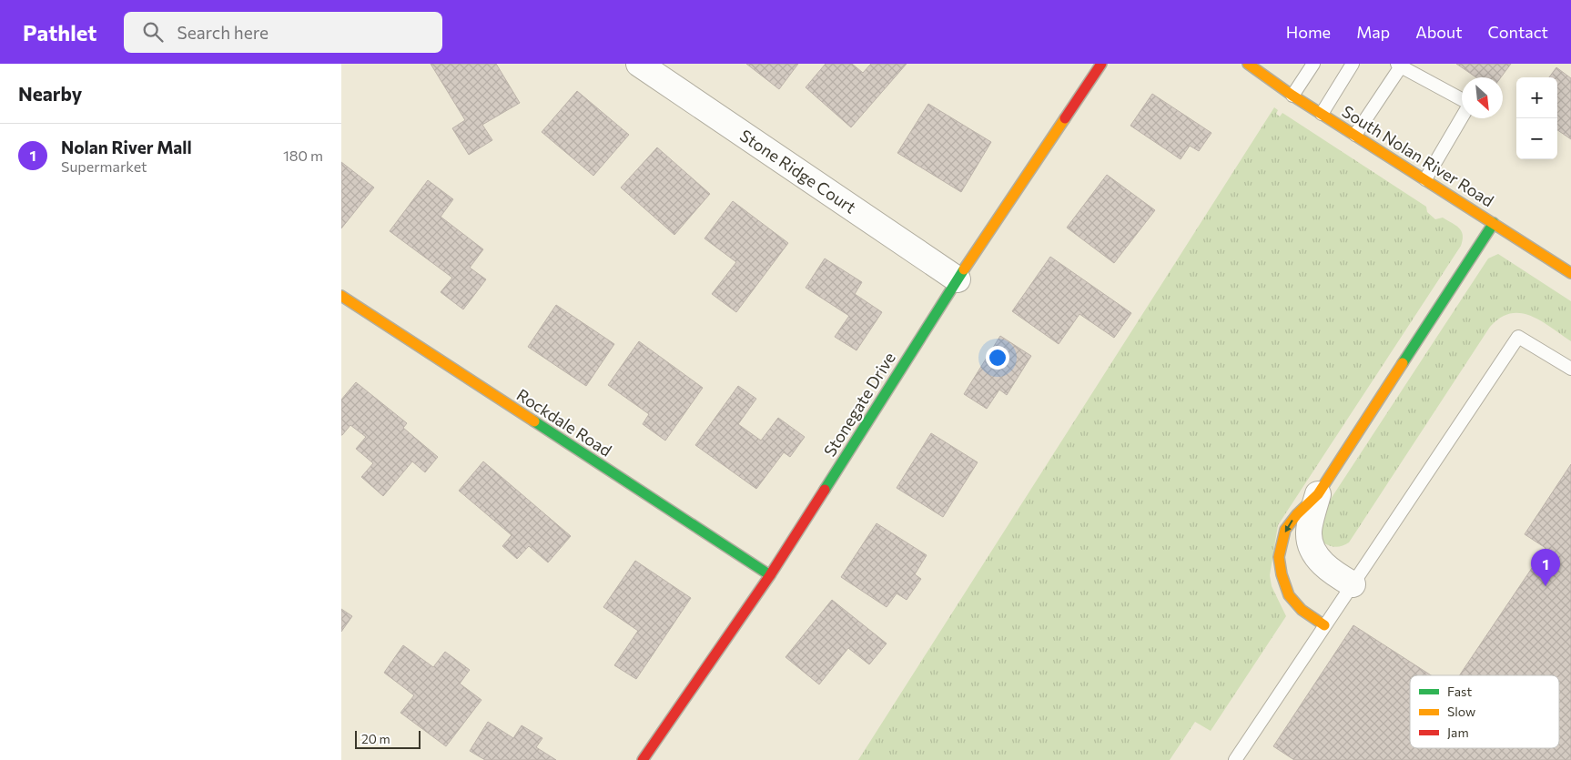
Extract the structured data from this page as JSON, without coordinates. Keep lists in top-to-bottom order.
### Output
{
  "streets": {
    "street": [
      "South Nolan River Road",
      "Stone Ridge Court",
      "Stonegate Drive",
      "Rockdale Road"
    ]
  },
  "crossings": [
    ["Stone Ridge Court", "Stonegate Drive"],
    ["Stonegate Drive", "Rockdale Road"]
  ],
  "legend": ["Fast", "Slow", "Jam"],
  "scale_bar": "20 m",
  "north": "bottom right",
  "page": {
    "header": "Pathlet",
    "search": "Search here",
    "nav": [
      "Home",
      "Map",
      "About",
      "Contact"
    ],
    "heading": "Nearby",
    "map_buttons": ["+", "−"],
    "list": [
      {
        "mark": "1",
        "name": "Nolan River Mall",
        "note": "Supermarket",
        "value": "180 m"
      }
    ],
    "pins": "1",
    "scale": "20 m"
  }
}
